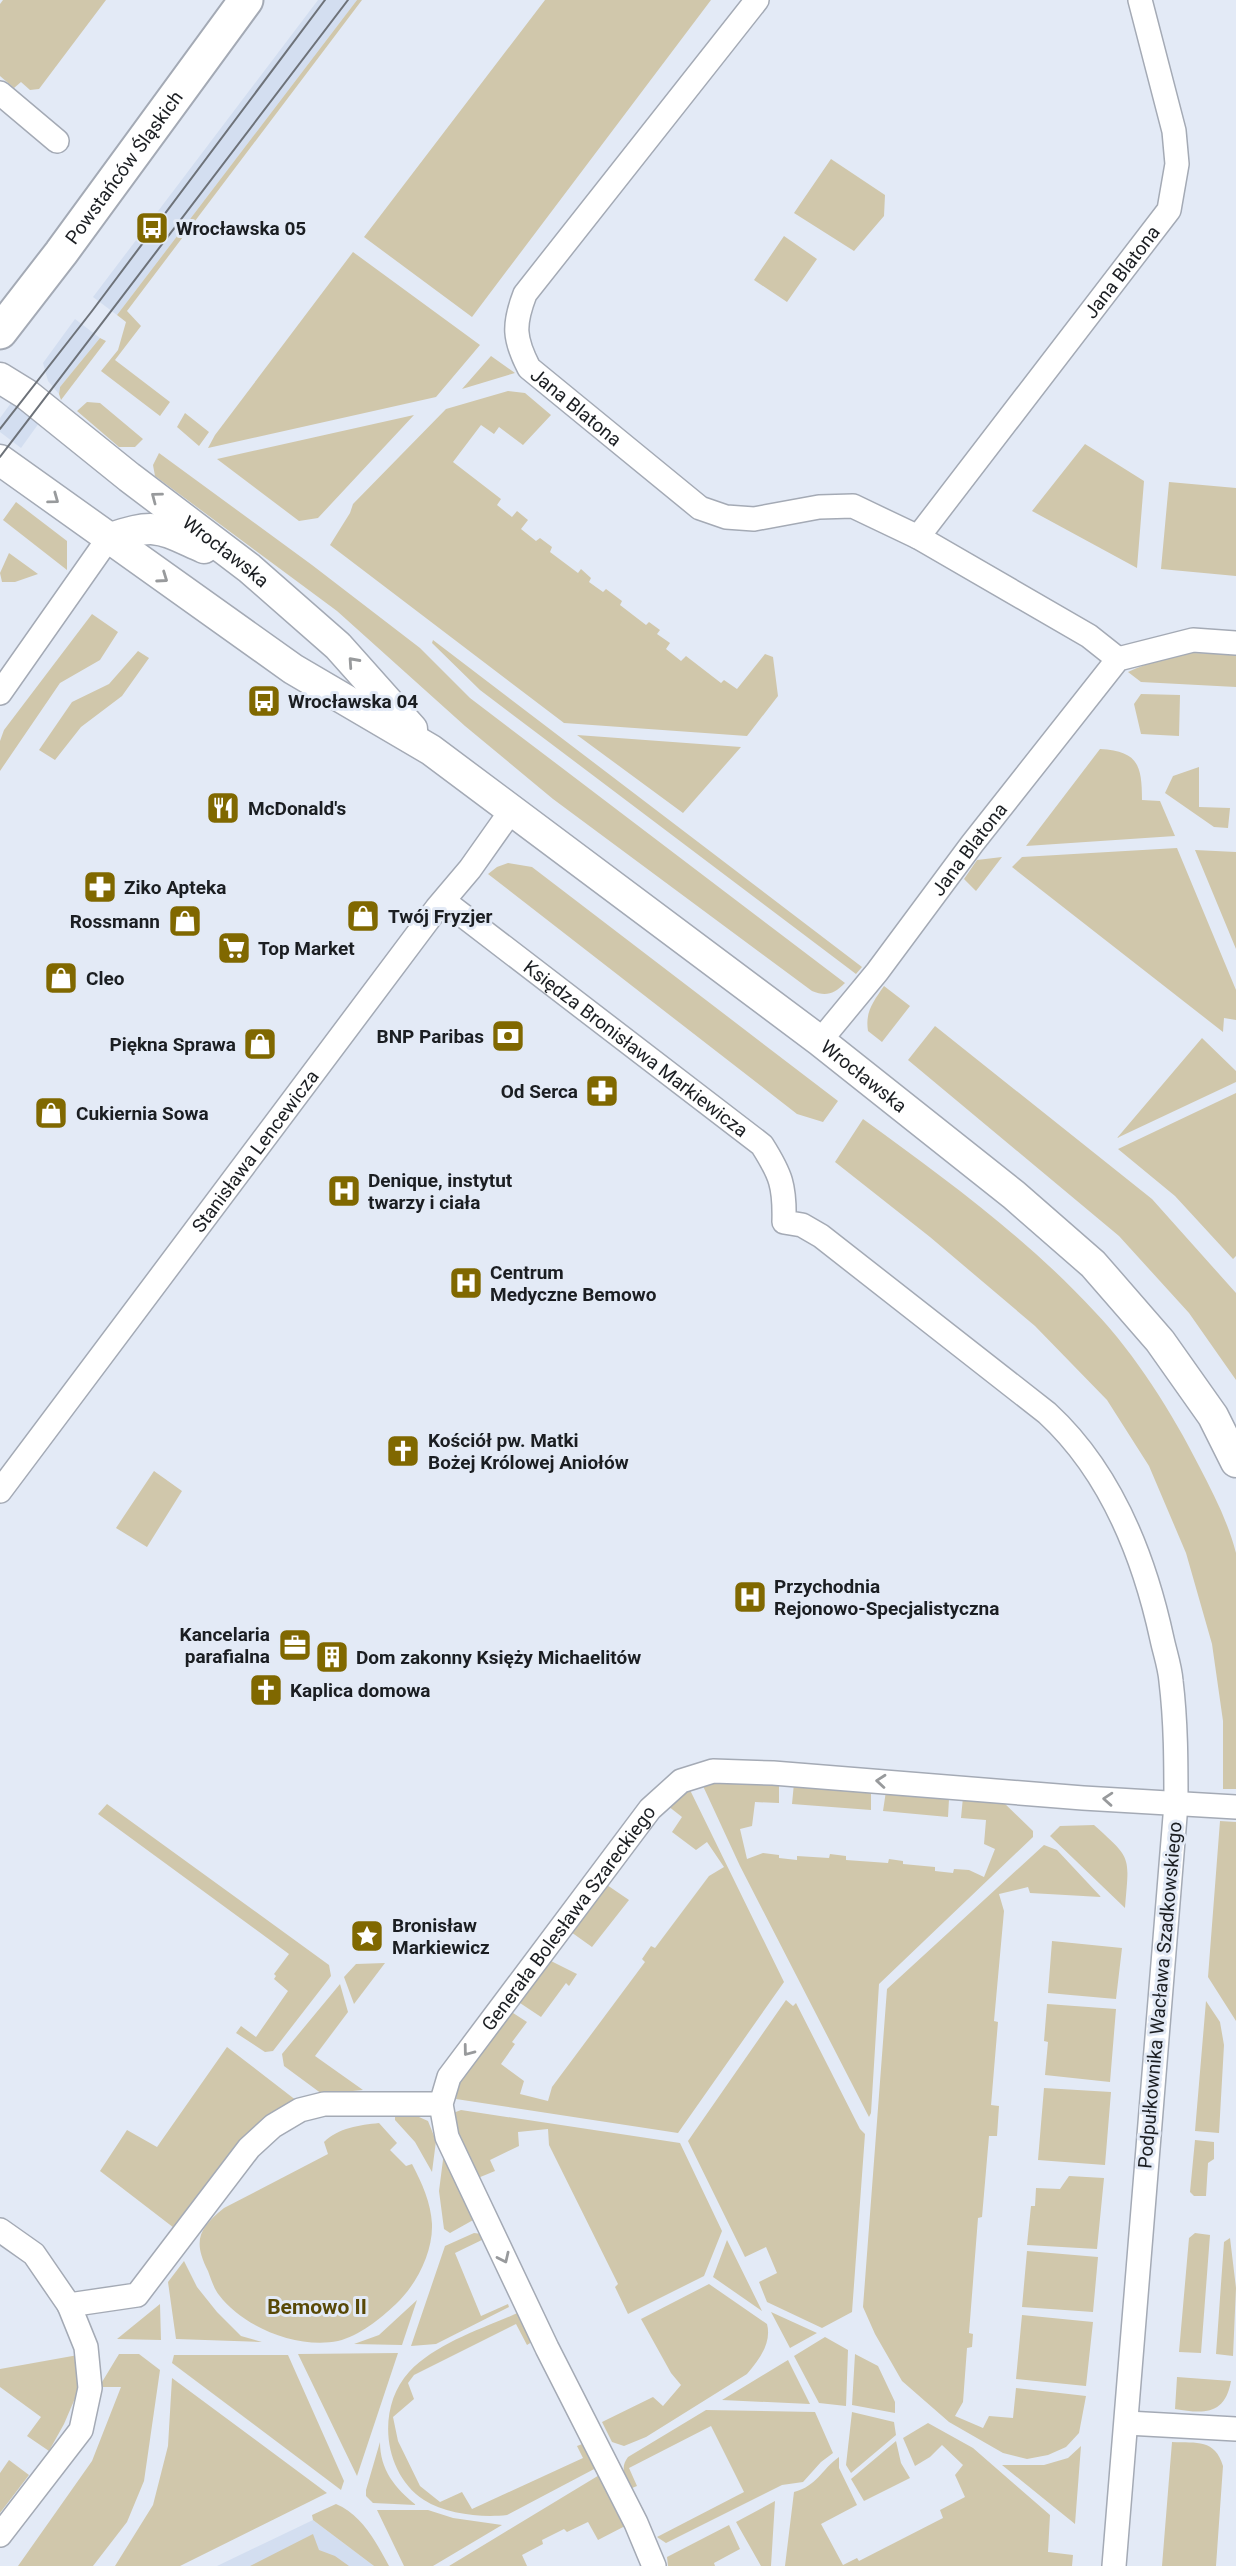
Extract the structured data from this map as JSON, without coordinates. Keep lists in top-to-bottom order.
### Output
{
  "streets": {
    "main road": ["Powstańców Śląskich"],
    "street": [
      "Jana Blatona",
      "Wrocławska",
      "Księdza Bronisława Markiewicza",
      "Stanisława Lencewicza",
      "Generała Bolesława Szareckiego",
      "Podpułkownika Wacława Szadkowskiego"
    ]
  },
  "crossings": [
    ["Jana Blatona", "Wrocławska"],
    ["Wrocławska", "Stanisława Lencewicza"],
    ["Księdza Bronisława Markiewicza", "Stanisława Lencewicza"],
    ["Księdza Bronisława Markiewicza", "Podpułkownika Wacława Szadkowskiego"],
    ["Generała Bolesława Szareckiego", "Podpułkownika Wacława Szadkowskiego"]
  ],
  "one_way": ["Generała Bolesława Szareckiego"],
  "districts": ["Bemowo II"],
  "places": {
    "bus stop": ["Wrocławska 05", "Wrocławska 04"],
    "restaurant": ["McDonald's"],
    "pharmacy": ["Ziko Apteka", "Od Serca"],
    "shop": [
      "Twój Fryzjer",
      "Rossmann",
      "Cleo",
      "Piękna Sprawa",
      "Cukiernia Sowa"
    ],
    "supermarket": ["Top Market"],
    "bank": ["BNP Paribas"],
    "hospital": ["Denique, instytut twarzy i ciała", "Centrum Medyczne Bemowo", "Przychodnia Rejonowo-Specjalistyczna"],
    "church": ["Kościół pw. Matki Bożej Królowej Aniołów", "Kaplica domowa"],
    "office": ["Kancelaria parafialna"],
    "building": ["Dom zakonny Księży Michaelitów"],
    "place": ["Bronisław Markiewicz"]
  }
}
